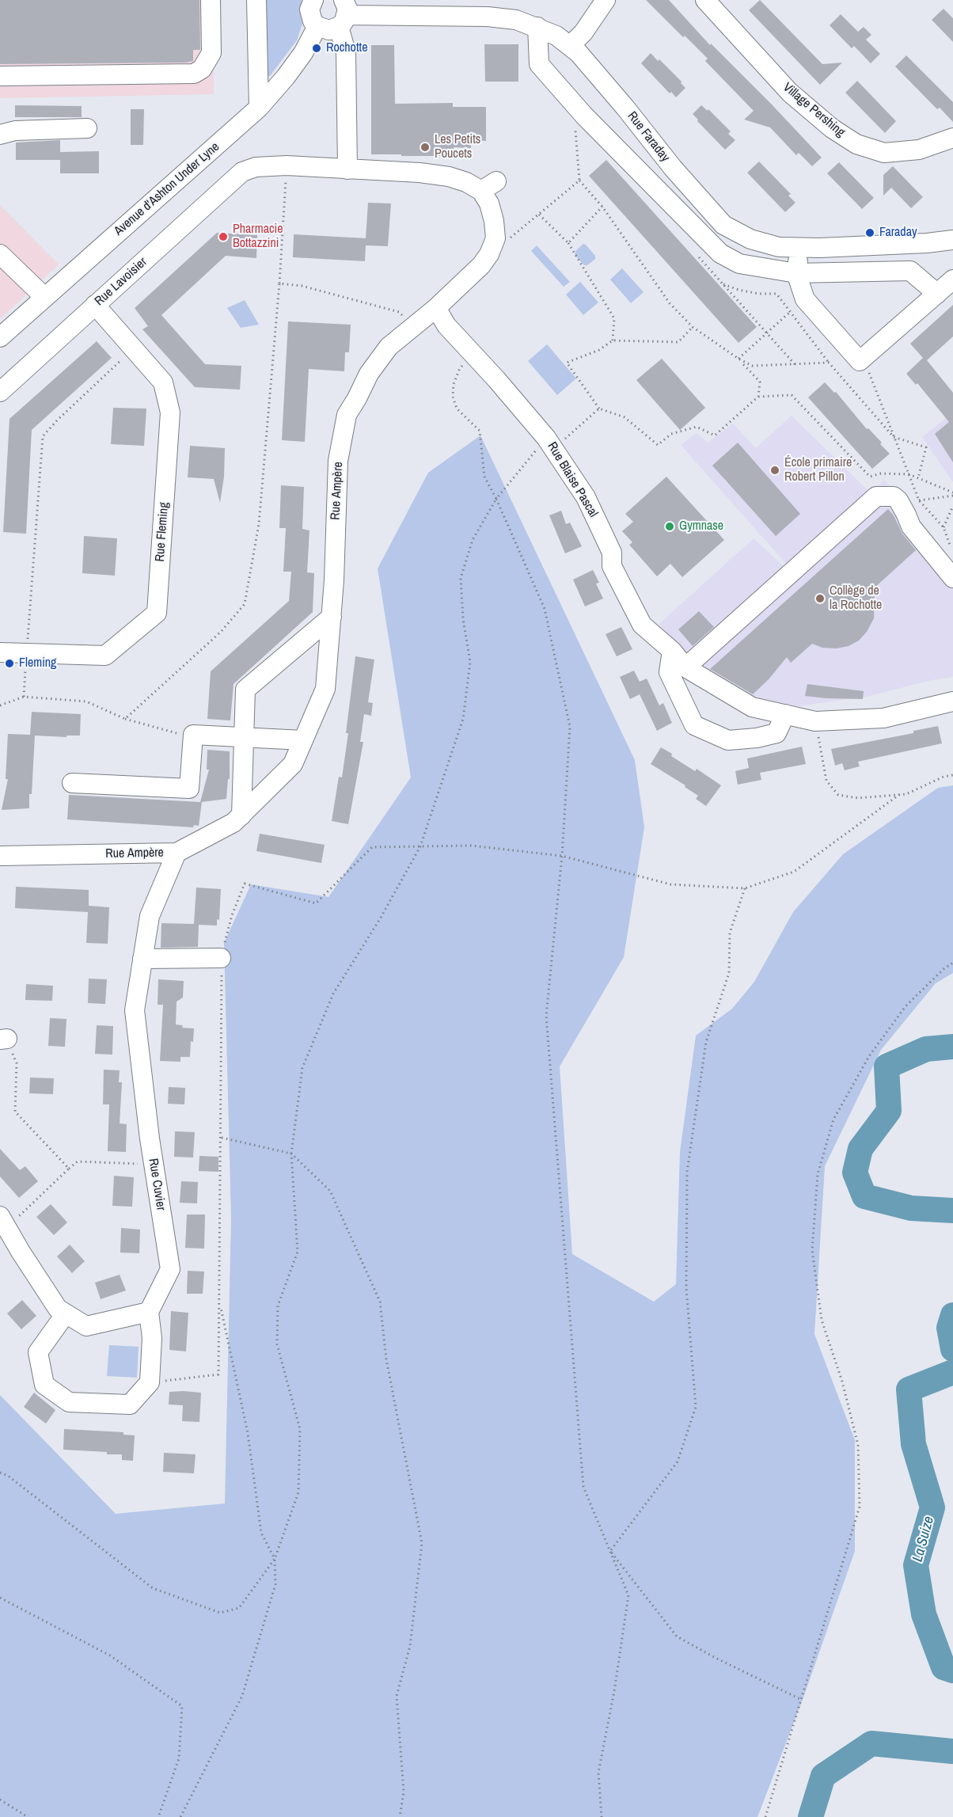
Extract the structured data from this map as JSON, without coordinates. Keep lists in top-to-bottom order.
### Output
{
  "streets": {
    "street": [
      "Village Pershing",
      "Rue Faraday",
      "Avenue d'Ashton Under Lyne",
      "Rue Lavoisier",
      "Rue Blaise Pascal",
      "Rue Ampère",
      "Rue Fleming",
      "Rue Cuvier"
    ]
  },
  "crossings": [
    ["Rue Faraday", "Avenue d'Ashton Under Lyne"],
    ["Rue Lavoisier", "Rue Fleming"],
    ["Rue Blaise Pascal", "Rue Ampère"],
    ["Rue Ampère", "Rue Cuvier"]
  ],
  "water": ["La Suize"],
  "places": [
    "Rochotte",
    "Les Petits Poucets",
    "Faraday",
    "Pharmacie Bottazzini",
    "École primaire Robert Pillon",
    "Gymnase",
    "Collège de la Rochotte",
    "Fleming"
  ]
}
